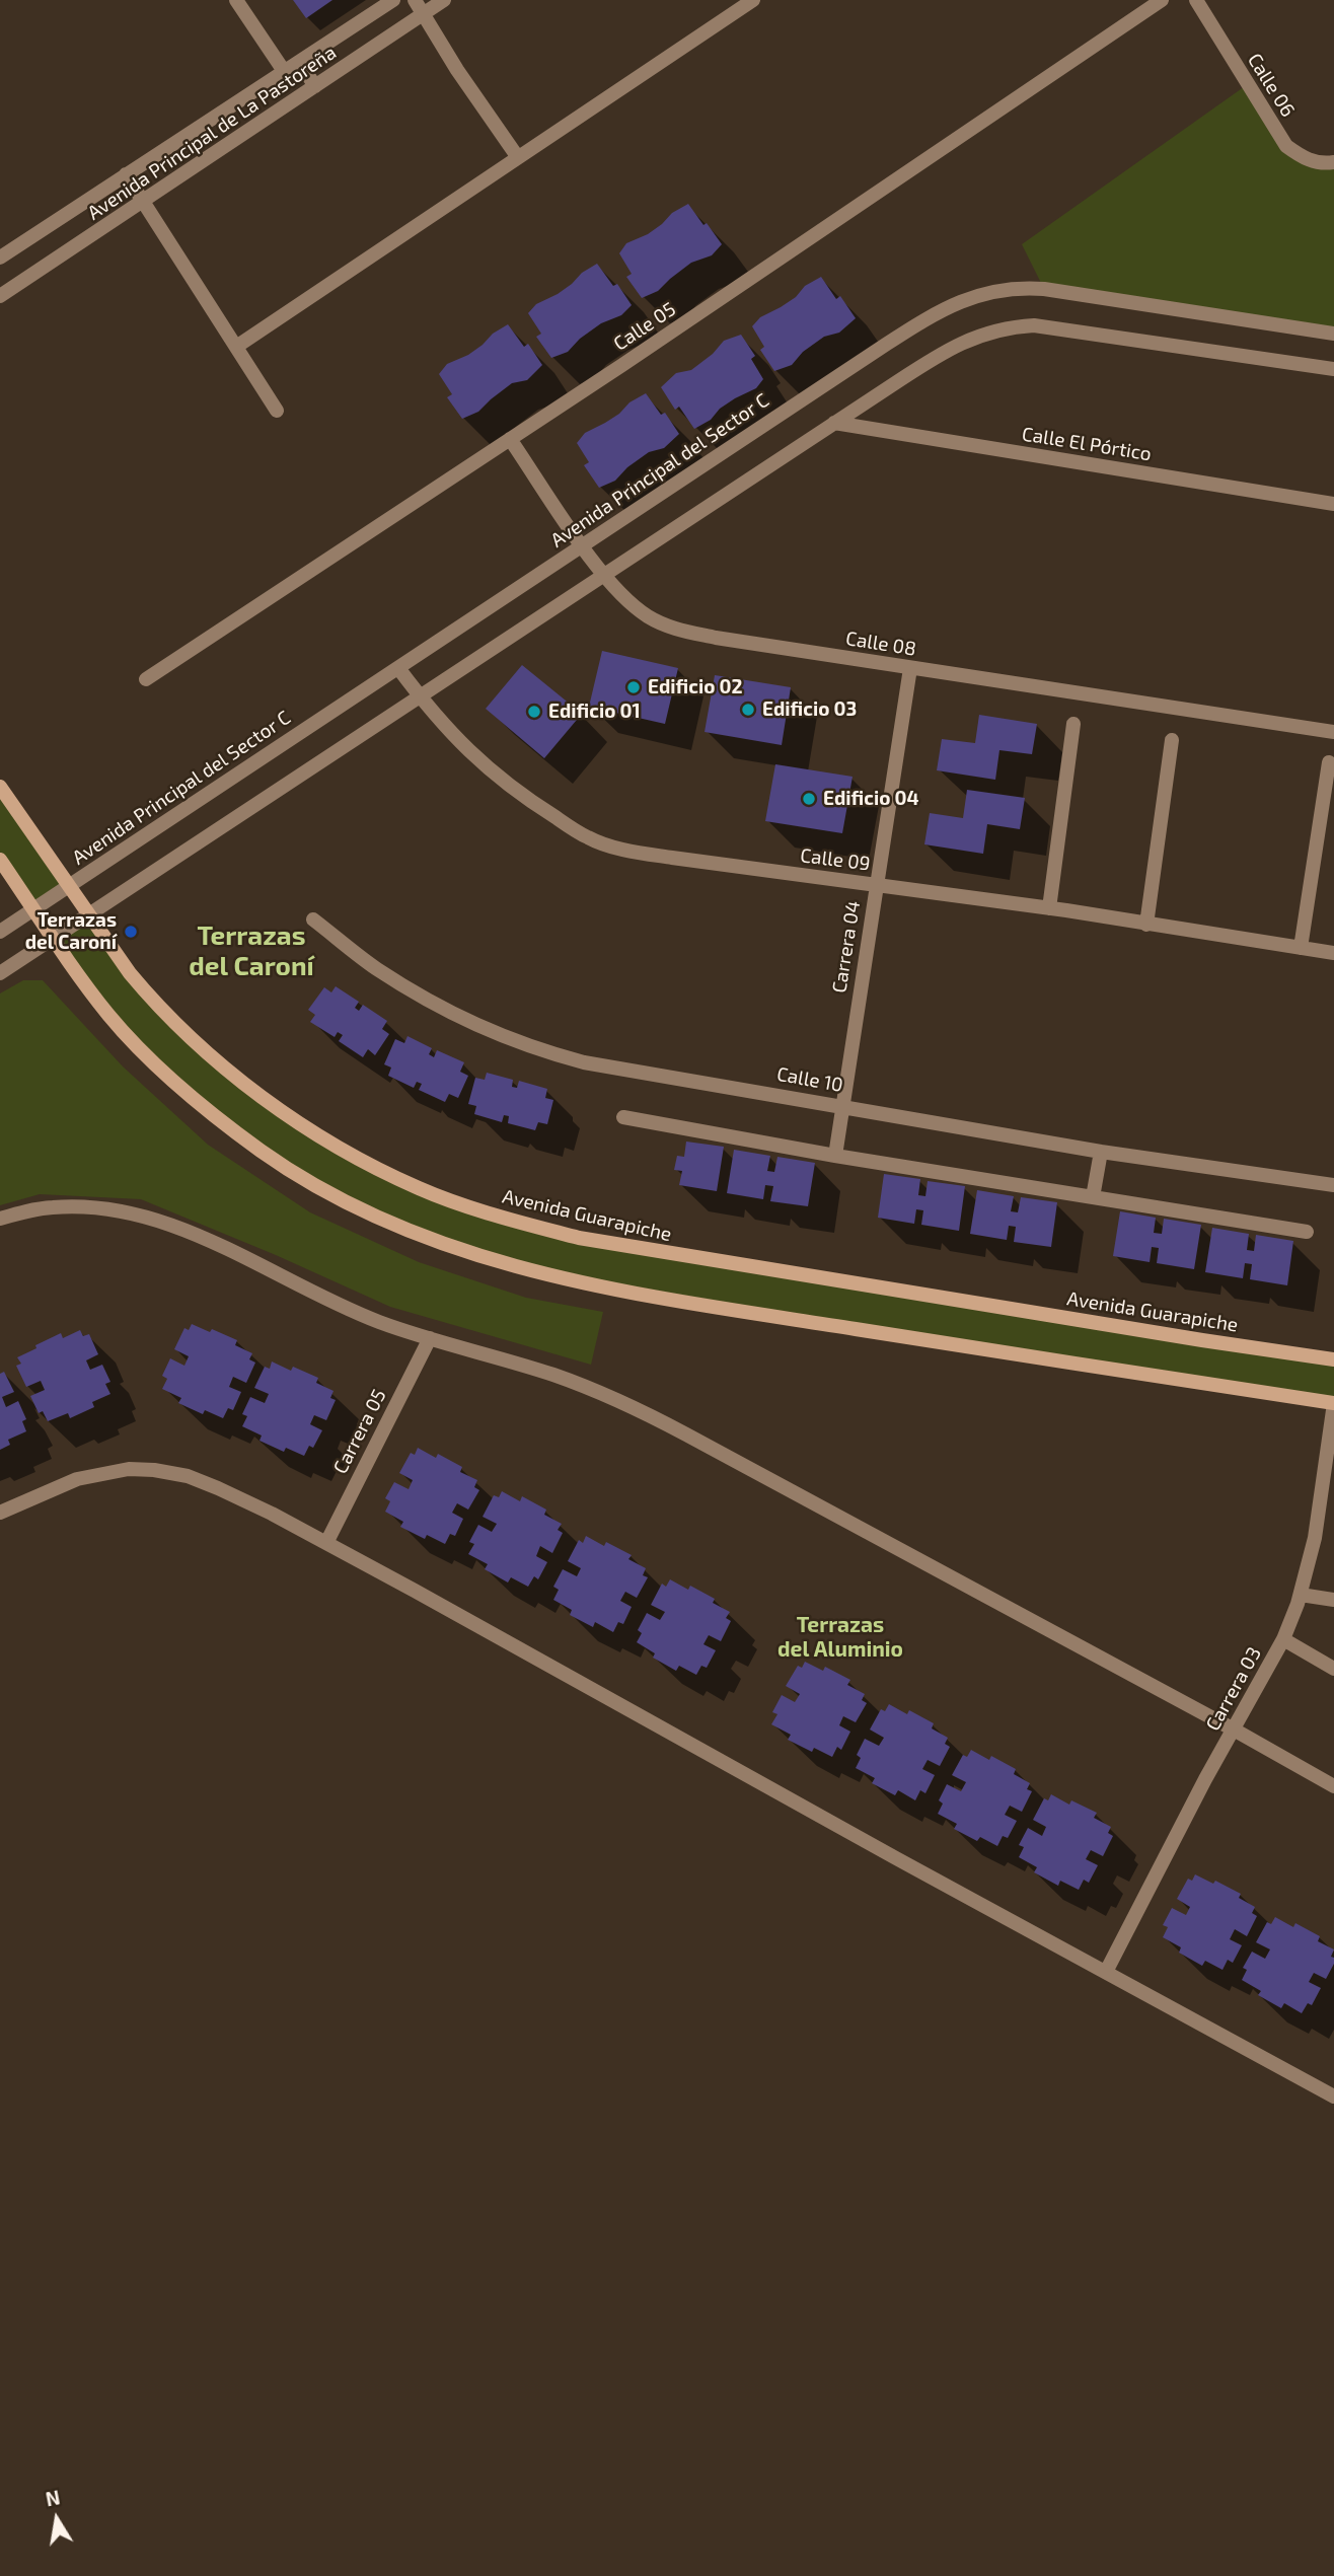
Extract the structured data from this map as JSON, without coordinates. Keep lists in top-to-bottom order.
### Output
{
  "streets": {
    "street": [
      "Calle 06",
      "Avenida Principal de La Pastoreña",
      "Calle 05",
      "Calle El Pórtico",
      "Avenida Principal del Sector C",
      "Calle 08",
      "Calle 09",
      "Carrera 04",
      "Calle 10",
      "Avenida Guarapiche",
      "Carrera 05",
      "Carrera 03"
    ]
  },
  "crossings": [
    ["Calle 05", "Calle 08"],
    ["Avenida Principal del Sector C", "Calle 08"],
    ["Avenida Principal del Sector C", "Calle 09"],
    ["Avenida Principal del Sector C", "Avenida Guarapiche"],
    ["Calle 08", "Carrera 04"],
    ["Calle 09", "Carrera 04"],
    ["Carrera 04", "Calle 10"]
  ],
  "districts": ["Terrazas del Caroní", "Terrazas del Aluminio"],
  "places": [
    "Edificio 02",
    "Edificio 03",
    "Edificio 01",
    "Edificio 04",
    "Terrazas del Caroní"
  ],
  "north": "top"
}
